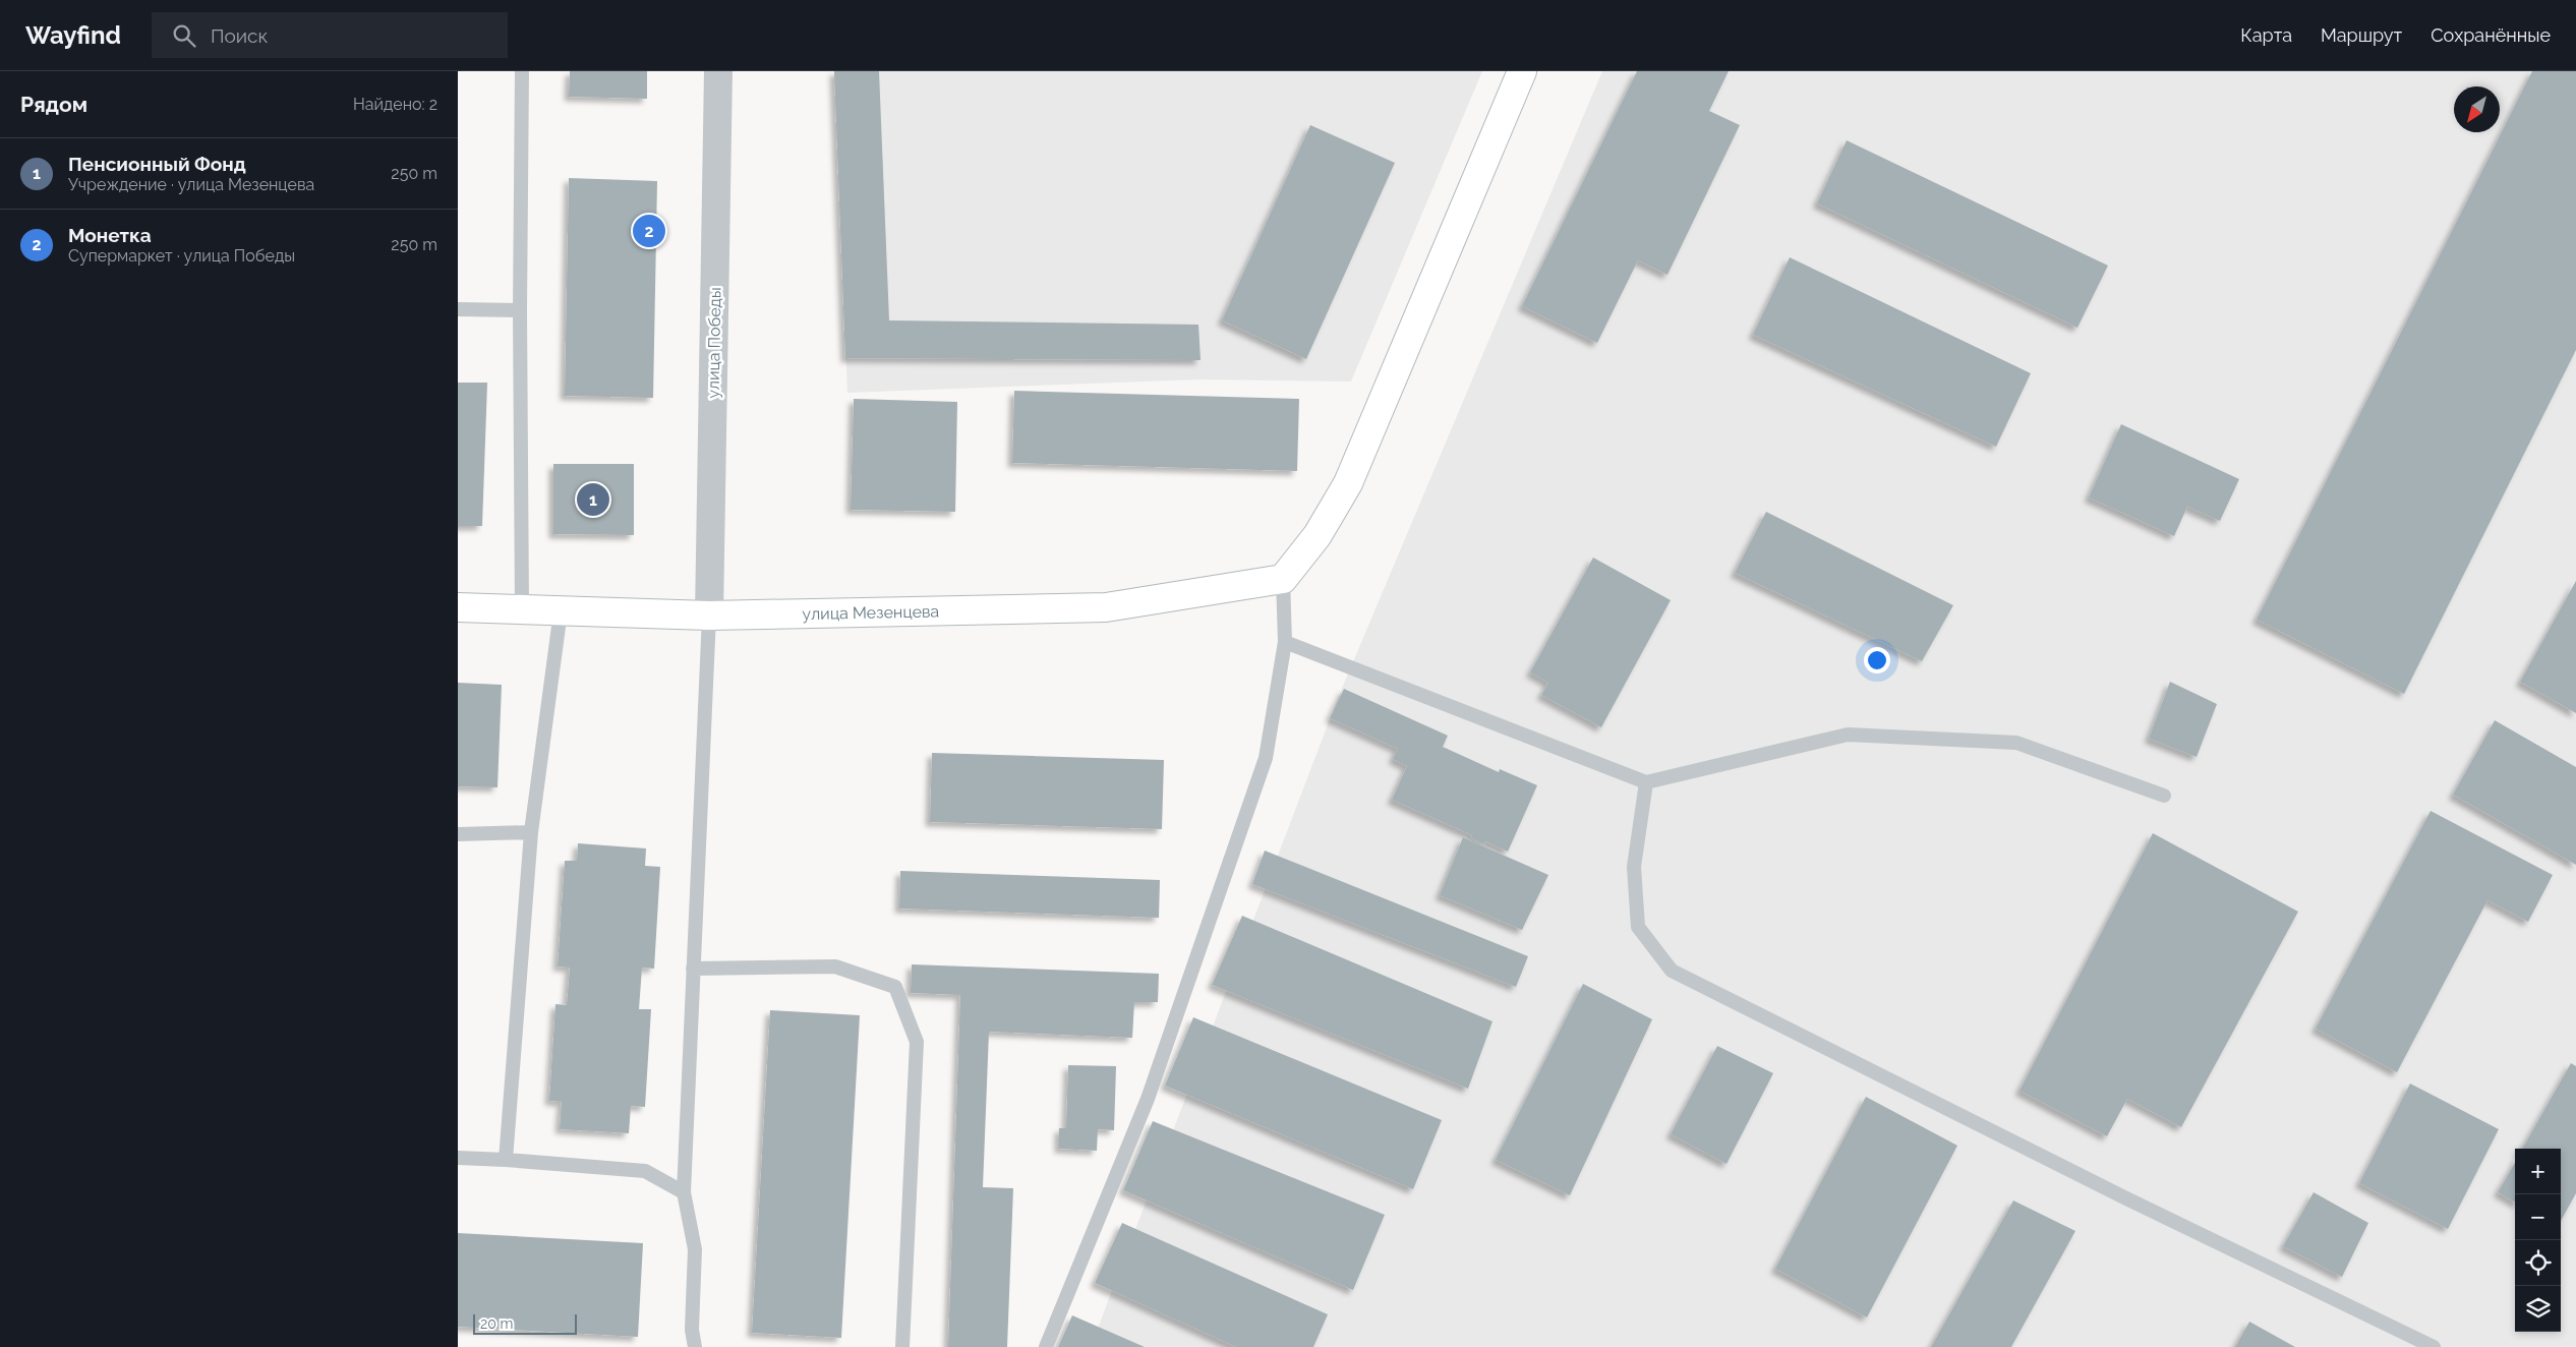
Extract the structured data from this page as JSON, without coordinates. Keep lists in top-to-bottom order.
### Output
{
  "streets": {
    "main road": ["улица Мезенцева"],
    "street": ["улица Победы"]
  },
  "crossings": [
    ["улица Победы", "улица Мезенцева"]
  ],
  "scale_bar": "20 m",
  "north": "bottom left",
  "page": {
    "header": "Wayfind",
    "search": "Поиск",
    "nav": ["Карта", "Маршрут", "Сохранённые"],
    "heading": ["Рядом", "Найдено: 2"],
    "list": [
      {
        "mark": "1",
        "name": "Пенсионный Фонд",
        "note": "Учреждение · улица Мезенцева",
        "value": "250 m"
      },
      {
        "mark": "2",
        "name": "Монетка",
        "note": "Супермаркет · улица Победы",
        "value": "250 m"
      }
    ],
    "pins": ["2", "1"],
    "map_buttons": ["+", "−"],
    "scale": "20 m"
  }
}
